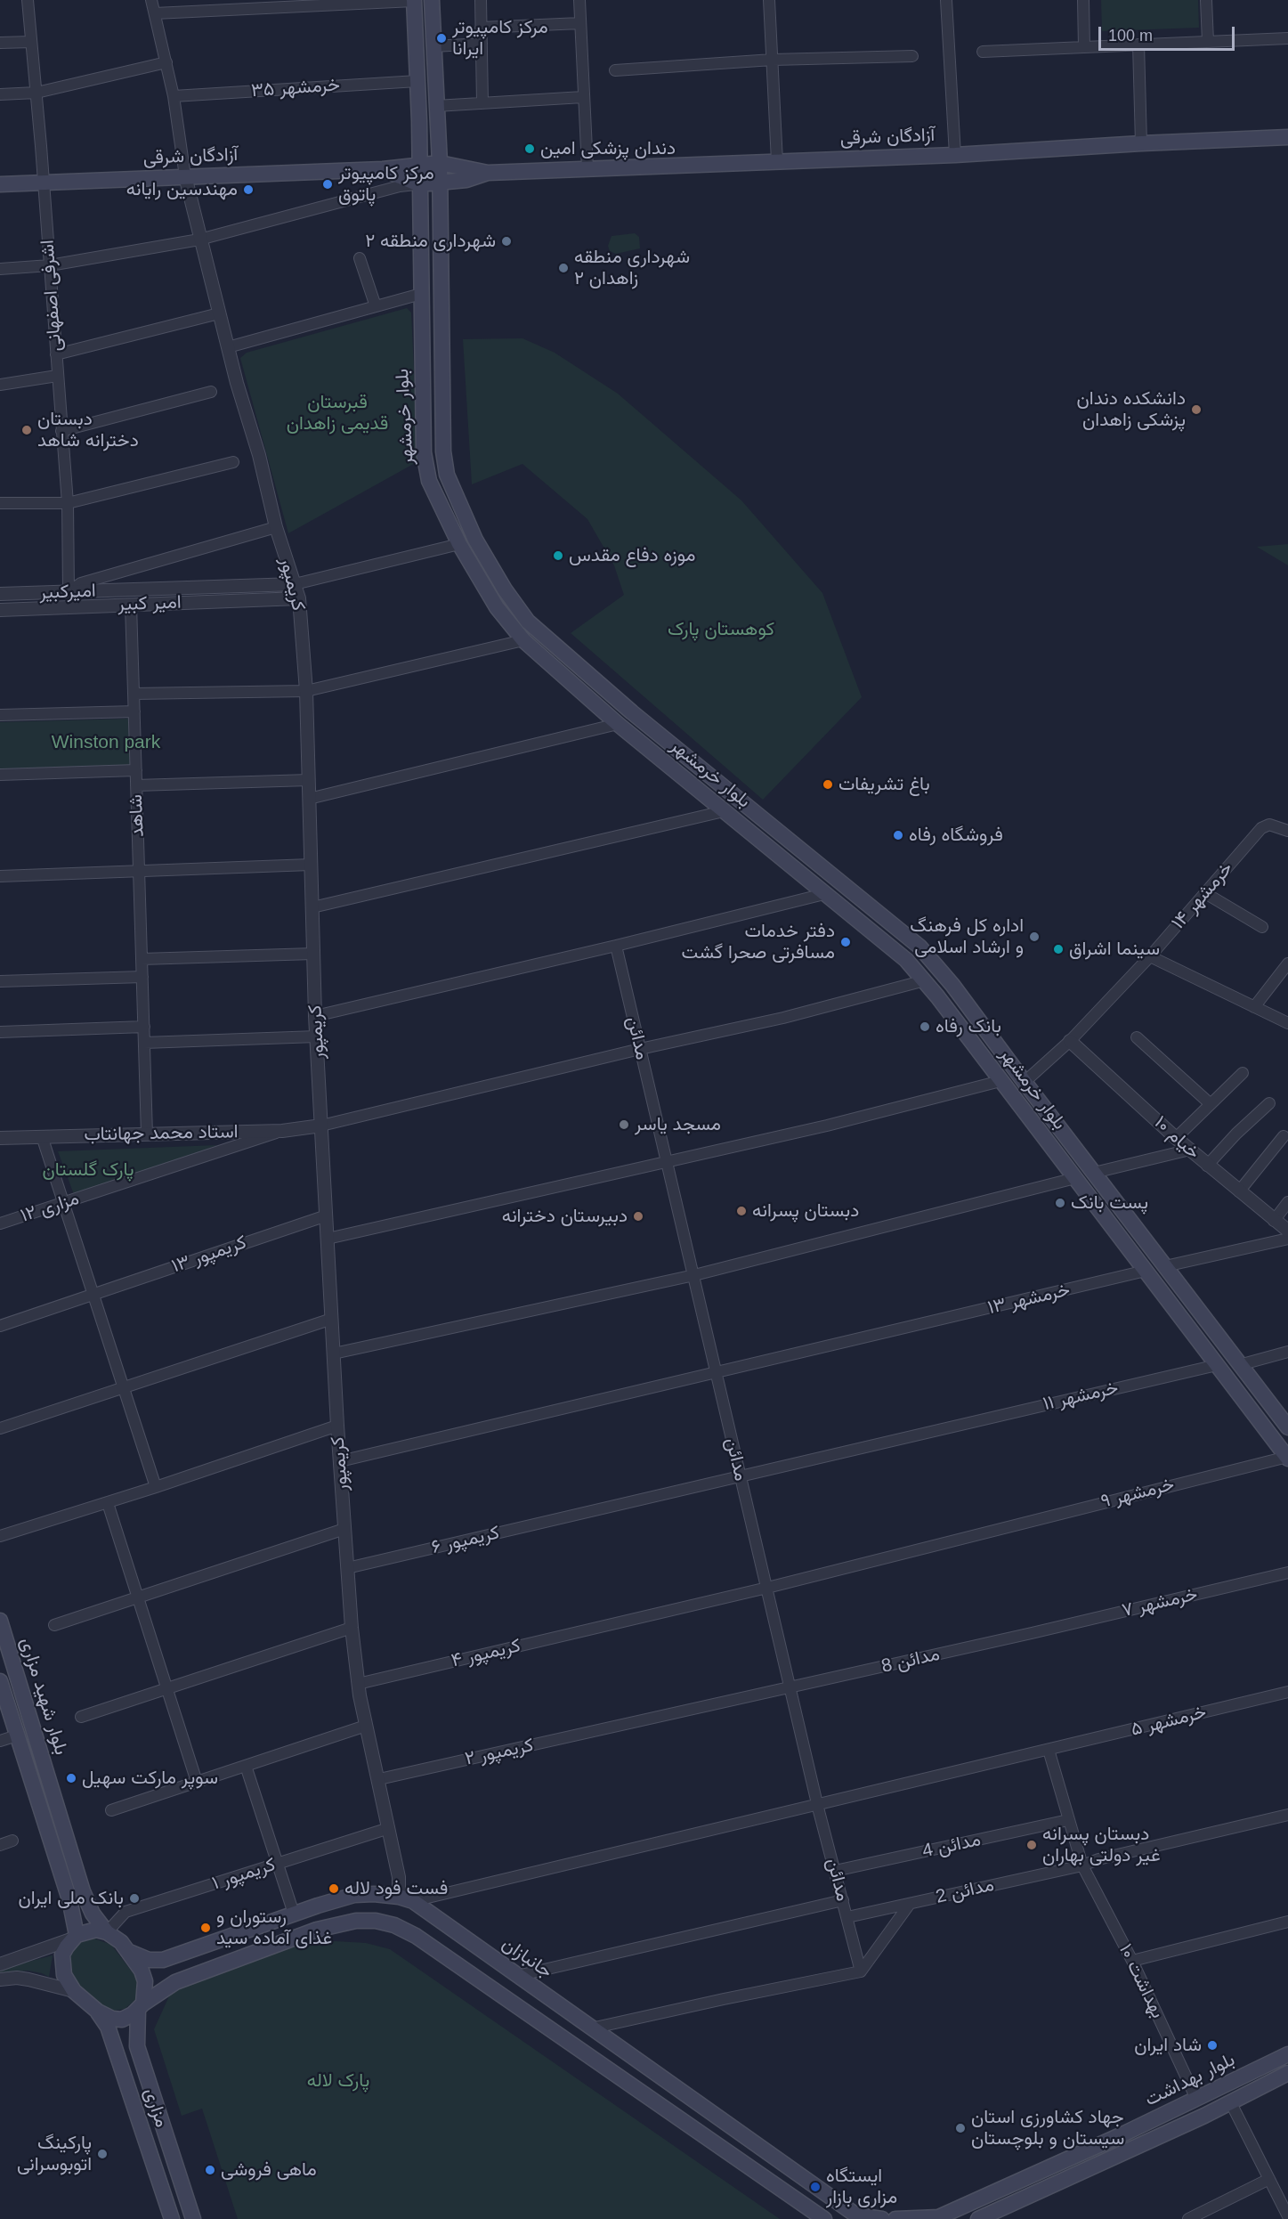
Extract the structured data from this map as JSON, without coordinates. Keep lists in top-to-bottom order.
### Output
{
  "streets": {
    "main road": [
      "آزادگان شرقی",
      "بلوار خرمشهر",
      "بلوار شهید مزاری",
      "جانبازان",
      "بلوار بهداشت",
      "مزاری"
    ],
    "street": [
      "خرمشهر ۳۵",
      "اشرفی اصفهانی",
      "کریمپور",
      "امیرکبیر",
      "امیر کبیر",
      "شاهد",
      "خرمشهر ۱۴",
      "مدائن",
      "استاد محمد جهانتاب",
      "خیام ۱۰",
      "مزاری ۱۲",
      "کریمپور ۱۳",
      "خرمشهر ۱۳",
      "خرمشهر ۱۱",
      "خرمشهر ۹",
      "کریمپور ۶",
      "خرمشهر ۷",
      "کریمپور ۴",
      "مدائن 8",
      "خرمشهر ۵",
      "کریمپور ۲",
      "مدائن 4",
      "کریمپور ۱",
      "مدائن 2",
      "بهداشت ۱۰"
    ]
  },
  "crossings": [
    ["خرمشهر ۳۵", "بلوار خرمشهر"],
    ["آزادگان شرقی", "اشرفی اصفهانی"],
    ["آزادگان شرقی", "بلوار خرمشهر"],
    ["آزادگان شرقی", "کریمپور"],
    ["اشرفی اصفهانی", "امیرکبیر"],
    ["بلوار خرمشهر", "خرمشهر ۱۴"],
    ["بلوار خرمشهر", "خرمشهر ۱۳"],
    ["بلوار خرمشهر", "خرمشهر ۱۱"],
    ["بلوار خرمشهر", "خرمشهر ۹"],
    ["کریمپور", "امیرکبیر"],
    ["کریمپور", "امیر کبیر"],
    ["کریمپور", "استاد محمد جهانتاب"],
    ["کریمپور", "کریمپور ۱۳"],
    ["کریمپور", "خرمشهر ۱۳"],
    ["کریمپور", "کریمپور ۶"],
    ["کریمپور", "کریمپور ۴"],
    ["کریمپور", "خرمشهر ۵"],
    ["کریمپور", "کریمپور ۲"],
    ["کریمپور", "کریمپور ۱"],
    ["کریمپور", "جانبازان"],
    ["امیر کبیر", "شاهد"],
    ["شاهد", "استاد محمد جهانتاب"],
    ["خرمشهر ۱۴", "خیام ۱۰"],
    ["مدائن", "خرمشهر ۱۳"],
    ["مدائن", "خرمشهر ۱۱"],
    ["مدائن", "خرمشهر ۹"],
    ["مدائن", "کریمپور ۶"],
    ["مدائن", "کریمپور ۴"],
    ["مدائن", "مدائن 8"],
    ["مدائن", "خرمشهر ۵"],
    ["مدائن", "مدائن 4"],
    ["مدائن", "مدائن 2"],
    ["استاد محمد جهانتاب", "مزاری ۱۲"],
    ["خرمشهر ۱۱", "کریمپور ۶"],
    ["خرمشهر ۹", "کریمپور ۴"],
    ["خرمشهر ۷", "مدائن 8"],
    ["مدائن 8", "کریمپور ۲"],
    ["بلوار شهید مزاری", "کریمپور ۱"],
    ["بلوار شهید مزاری", "مزاری"],
    ["خرمشهر ۵", "جانبازان"],
    ["خرمشهر ۵", "بهداشت ۱۰"],
    ["مدائن 4", "بهداشت ۱۰"],
    ["کریمپور ۱", "مزاری"],
    ["مدائن 2", "بهداشت ۱۰"],
    ["بهداشت ۱۰", "بلوار بهداشت"]
  ],
  "parks": [
    "قبرستان قدیمی زاهدان",
    "کوهستان پارک",
    "Winston park",
    "پارک گلستان",
    "پارک لاله"
  ],
  "places": [
    "مرکز کامپیوتر ایرانا",
    "دندان پزشکی امین",
    "مرکز کامپیوتر پاتوق",
    "مهندسین رایانه",
    "شهرداری منطقه ۲",
    "شهرداری منطقه ۲ زاهدان",
    "دانشکده دندان پزشکی زاهدان",
    "دبستان دخترانه شاهد",
    "موزه دفاع مقدس",
    "باغ تشریفات",
    "فروشگاه رفاه",
    "اداره کل فرهنگ و ارشاد اسلامی",
    "دفتر خدمات مسافرتی صحرا گشت",
    "سینما اشراق",
    "بانک رفاه",
    "مسجد یاسر",
    "پست بانک",
    "دبستان پسرانه",
    "دبیرستان دخترانه",
    "سوپر مارکت سهیل",
    "دبستان پسرانه غیر دولتی بهاران",
    "فست فود لاله",
    "بانک ملی ایران",
    "رستوران و غذای آماده سید",
    "شاد ایران",
    "جهاد کشاورزی استان سیستان و بلوچستان",
    "پارکینگ اتوبوسرانی",
    "ماهی فروشی",
    "ایستگاه مزاری بازار"
  ],
  "scale_bar": "100 m"
}
